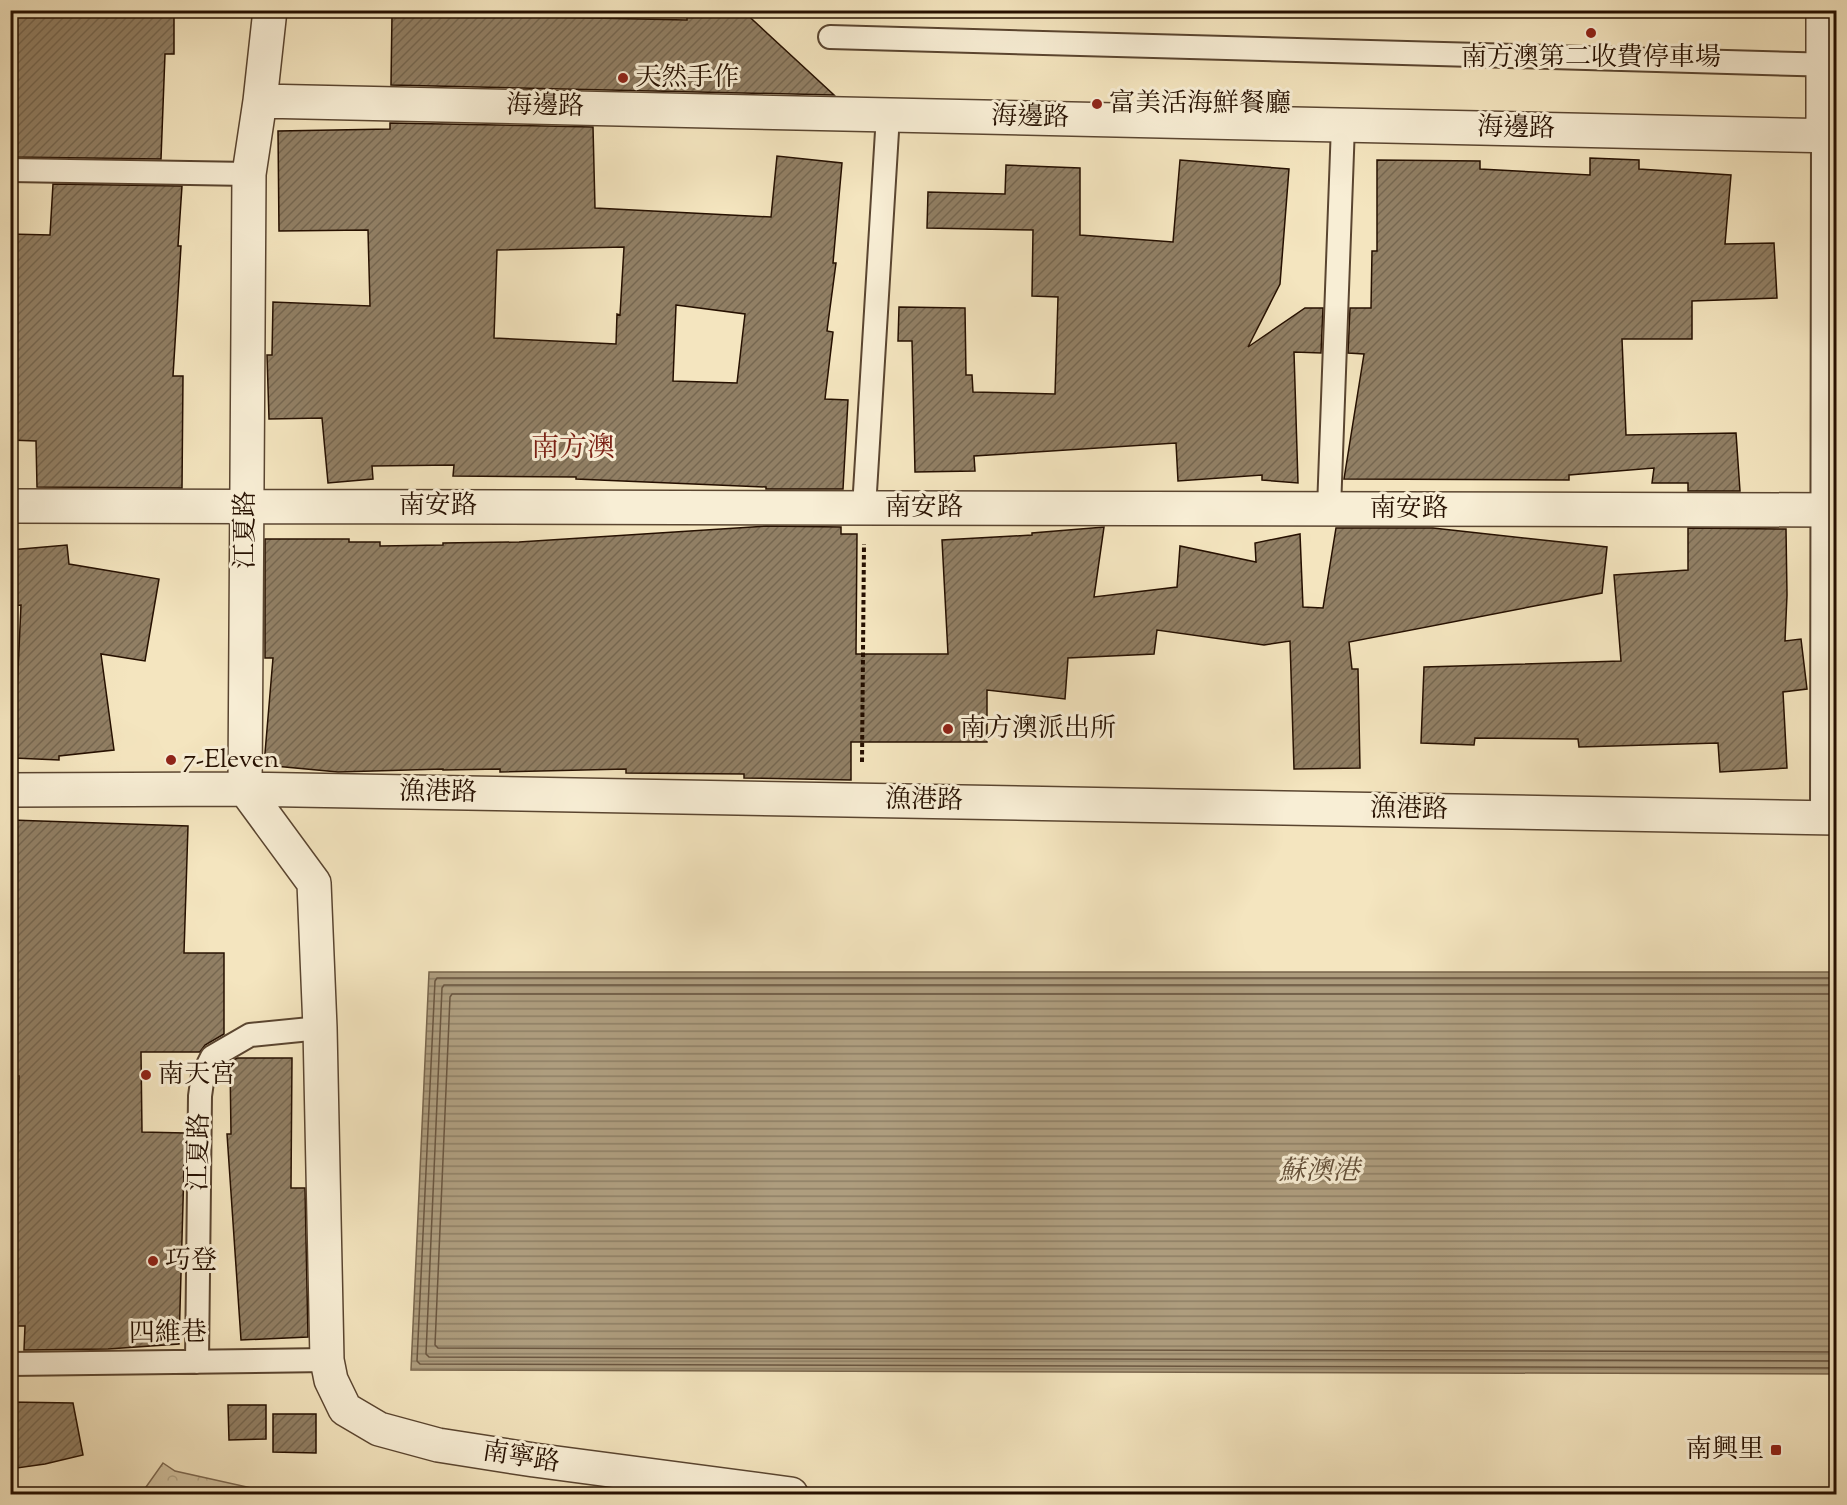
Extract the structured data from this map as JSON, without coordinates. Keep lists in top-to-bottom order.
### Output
{
  "streets": {
    "street": [
      "海邊路",
      "南安路",
      "江夏路",
      "漁港路",
      "南寧路"
    ],
    "lane": ["四維巷"]
  },
  "crossings": [
    ["海邊路", "江夏路"],
    ["南安路", "江夏路"],
    ["江夏路", "漁港路"],
    ["江夏路", "四維巷"],
    ["四維巷", "南寧路"]
  ],
  "districts": ["南方澳"],
  "water": ["蘇澳港"],
  "places": {
    "other": [
      "南方澳第二收費停車場",
      "天然手作",
      "富美活海鮮餐廳",
      "南方澳派出所",
      "7-Eleven",
      "南天宮",
      "巧登"
    ],
    "transit": ["南興里"]
  }
}
